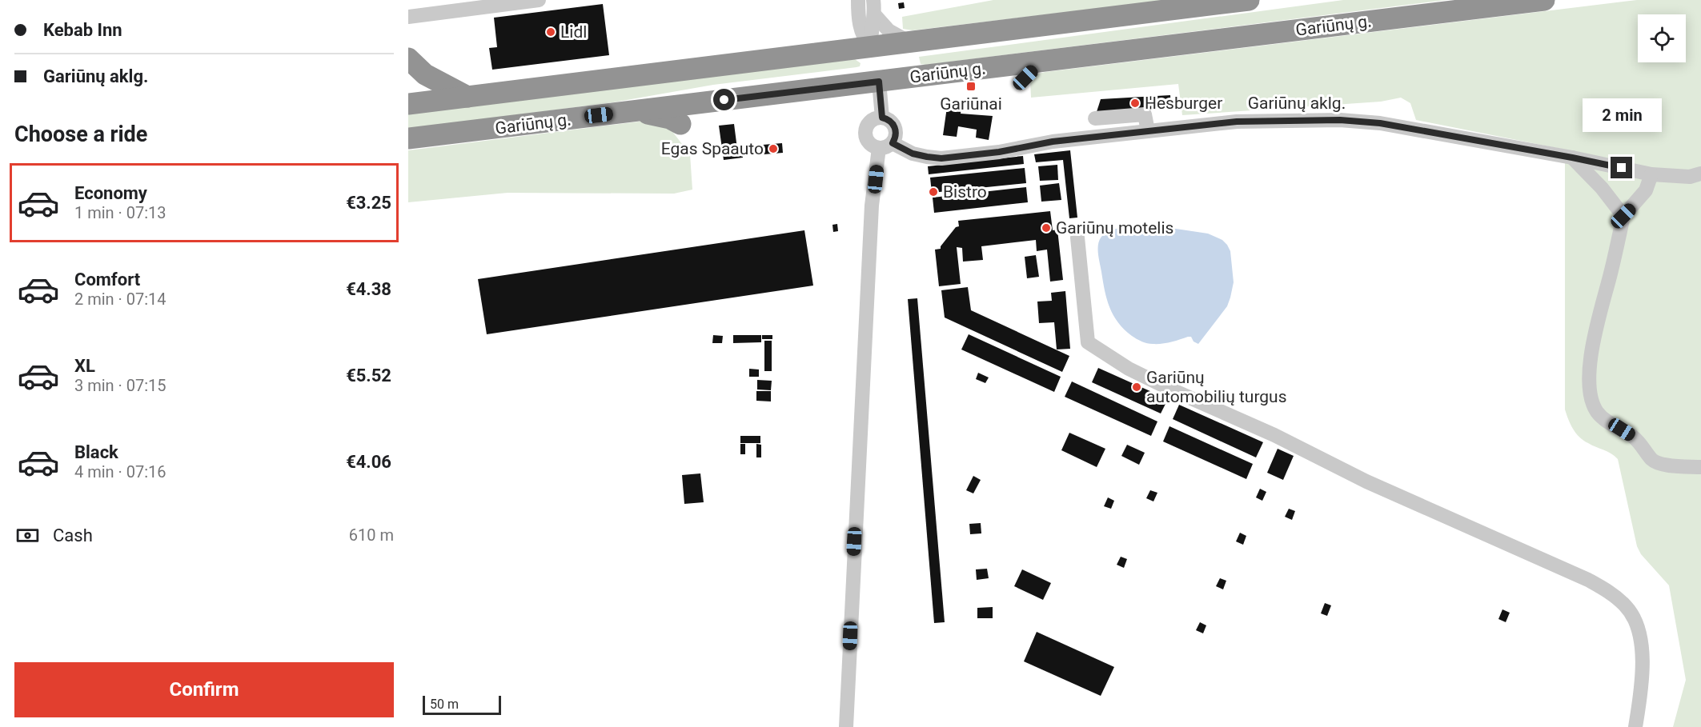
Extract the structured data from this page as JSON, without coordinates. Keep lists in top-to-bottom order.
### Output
{
  "streets": {
    "highway": ["Gariūnų g."],
    "street": ["Gariūnų aklg."]
  },
  "places": {
    "other": [
      "Lidl",
      "Hesburger",
      "Egas Spaauto",
      "Bistro",
      "Gariūnų motelis",
      "Gariūnų automobilių turgus"
    ],
    "transit": ["Gariūnai"]
  },
  "scale_bar": "50 m",
  "page": {
    "banner": ["Kebab Inn", "Gariūnų aklg."],
    "bubble": "2 min",
    "heading": "Choose a ride",
    "list": [
      {
        "name": "Economy",
        "note": "1 min · 07:13",
        "value": "€3.25"
      },
      {
        "name": "Comfort",
        "note": "2 min · 07:14",
        "value": "€4.38"
      },
      {
        "name": "XL",
        "note": "3 min · 07:15",
        "value": "€5.52"
      },
      {
        "name": "Black",
        "note": "4 min · 07:16",
        "value": "€4.06"
      }
    ],
    "pay": ["Cash", "610 m"],
    "buttons": "Confirm",
    "scale": "50 m"
  }
}
